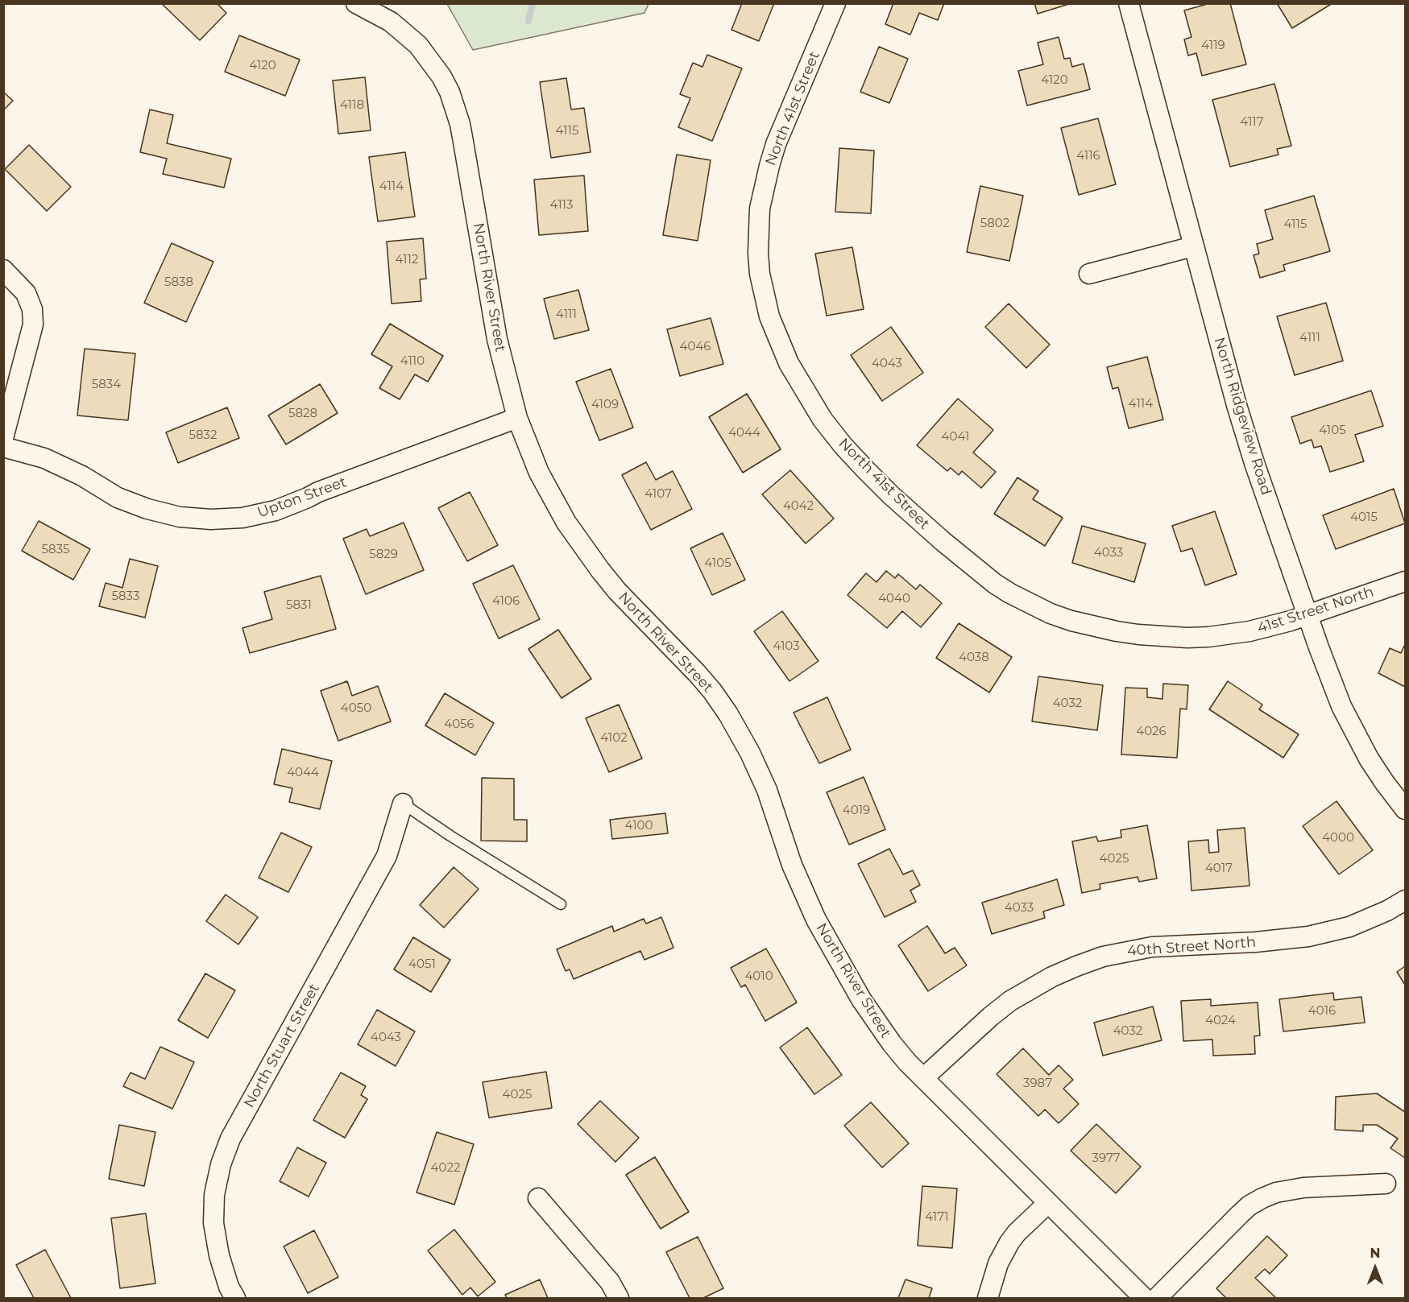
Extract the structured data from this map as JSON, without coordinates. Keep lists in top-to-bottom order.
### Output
{
  "streets": {
    "street": [
      "North 41st Street",
      "North River Street",
      "North Ridgeview Road",
      "Upton Street",
      "41st Street North",
      "40th Street North",
      "North Stuart Street"
    ]
  },
  "crossings": [
    ["North 41st Street", "41st Street North"],
    ["North River Street", "Upton Street"],
    ["North River Street", "40th Street North"],
    ["North Ridgeview Road", "41st Street North"]
  ],
  "house_numbers": [
    "4119",
    "4120",
    "4120",
    "4118",
    "4117",
    "4115",
    "4116",
    "4114",
    "4113",
    "5802",
    "4115",
    "4112",
    "5838",
    "4111",
    "4111",
    "4046",
    "4110",
    "4043",
    "5834",
    "4114",
    "4109",
    "5828",
    "4105",
    "4044",
    "5832",
    "4041",
    "4107",
    "4042",
    "4015",
    "5835",
    "4033",
    "5829",
    "4105",
    "5833",
    "4040",
    "4106",
    "5831",
    "4103",
    "4038",
    "4032",
    "4050",
    "4056",
    "4026",
    "4102",
    "4044",
    "4019",
    "4100",
    "4000",
    "4025",
    "4017",
    "4033",
    "4051",
    "4010",
    "4016",
    "4024",
    "4032",
    "4043",
    "3987",
    "4025",
    "3977",
    "4022",
    "4171"
  ],
  "north": "top"
}
